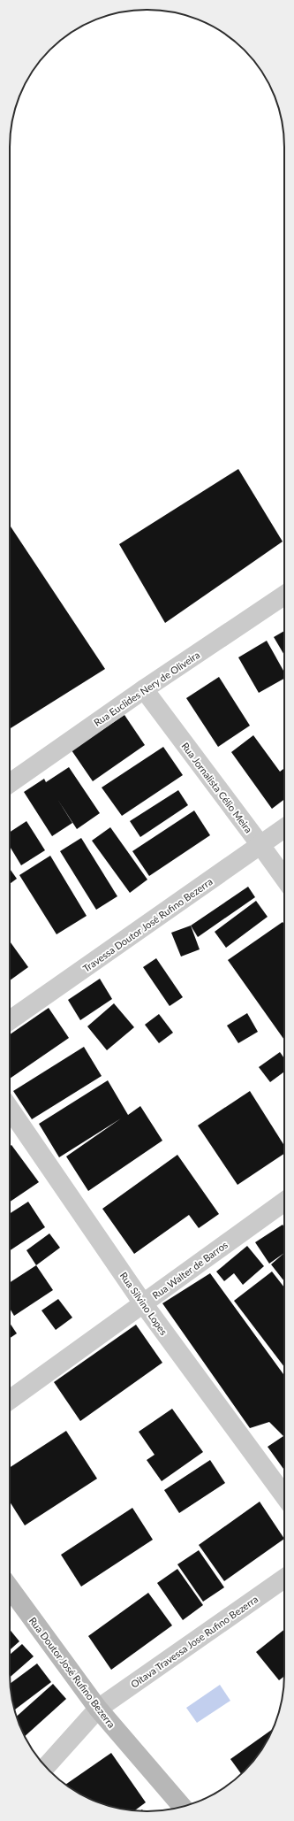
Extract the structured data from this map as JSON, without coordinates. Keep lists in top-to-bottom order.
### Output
{
  "streets": {
    "main road": ["Rua Doutor José Rufino Bezerra"],
    "street": [
      "Rua Euclides Nery de Oliveira",
      "Rua Jornalista Célio Meira",
      "Travessa Doutor José Rufino Bezerra",
      "Rua Walter de Barros",
      "Rua Silvino Lopes",
      "Oitava Travessa Jose Rufino Bezerra"
    ]
  },
  "crossings": [
    ["Rua Euclides Nery de Oliveira", "Rua Jornalista Célio Meira"],
    ["Rua Jornalista Célio Meira", "Travessa Doutor José Rufino Bezerra"],
    ["Rua Walter de Barros", "Rua Silvino Lopes"],
    ["Oitava Travessa Jose Rufino Bezerra", "Rua Doutor José Rufino Bezerra"]
  ]
}
